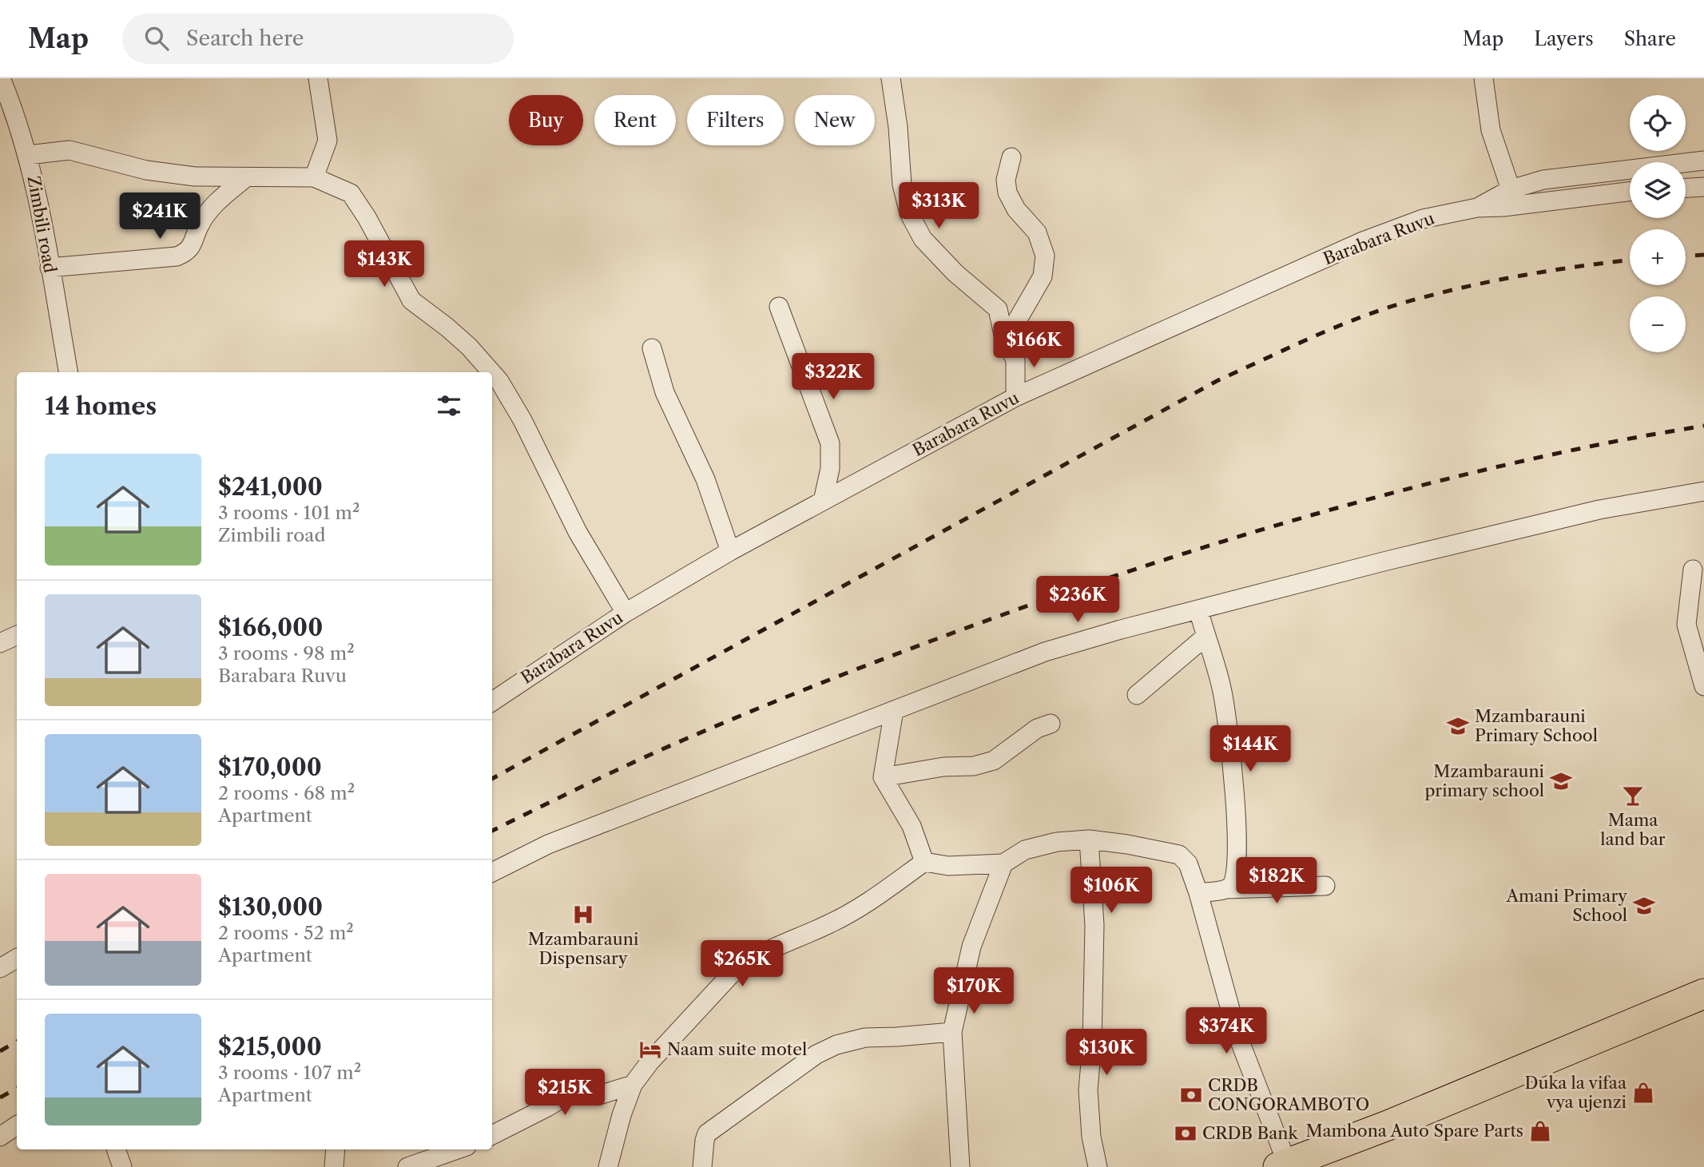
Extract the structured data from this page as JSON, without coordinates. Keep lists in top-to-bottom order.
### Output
{
  "streets": {
    "street": ["Zimbili road", "Barabara Ruvu"]
  },
  "places": {
    "school or university": ["Mzambarauni Primary School", "Mzambarauni primary school", "Amani Primary School"],
    "bar": ["Mama land bar"],
    "hospital": ["Mzambarauni Dispensary"],
    "hotel": ["Naam suite motel"],
    "shop": ["Duka la vifaa vya ujenzi", "Mambona Auto Spare Parts"],
    "bank": ["CRDB CONGORAMBOTO", "CRDB Bank"]
  },
  "page": {
    "header": "Map",
    "search": "Search here",
    "nav": ["Map", "Layers", "Share"],
    "map_buttons": ["+", "−"],
    "chip": [
      "Buy",
      "Rent",
      "Filters",
      "New"
    ],
    "price": [
      "$313K",
      "$241K",
      "$143K",
      "$166K",
      "$322K",
      "$236K",
      "$144K",
      "$182K",
      "$106K",
      "$265K",
      "$170K",
      "$374K",
      "$130K",
      "$215K"
    ],
    "heading": "14 homes",
    "list": [
      {
        "name": "$241,000",
        "note": "3 rooms · 101 m² · Zimbili road"
      },
      {
        "name": "$166,000",
        "note": "3 rooms · 98 m² · Barabara Ruvu"
      },
      {
        "name": "$170,000",
        "note": "2 rooms · 68 m² · Apartment"
      },
      {
        "name": "$130,000",
        "note": "2 rooms · 52 m² · Apartment"
      },
      {
        "name": "$215,000",
        "note": "3 rooms · 107 m² · Apartment"
      }
    ]
  }
}
